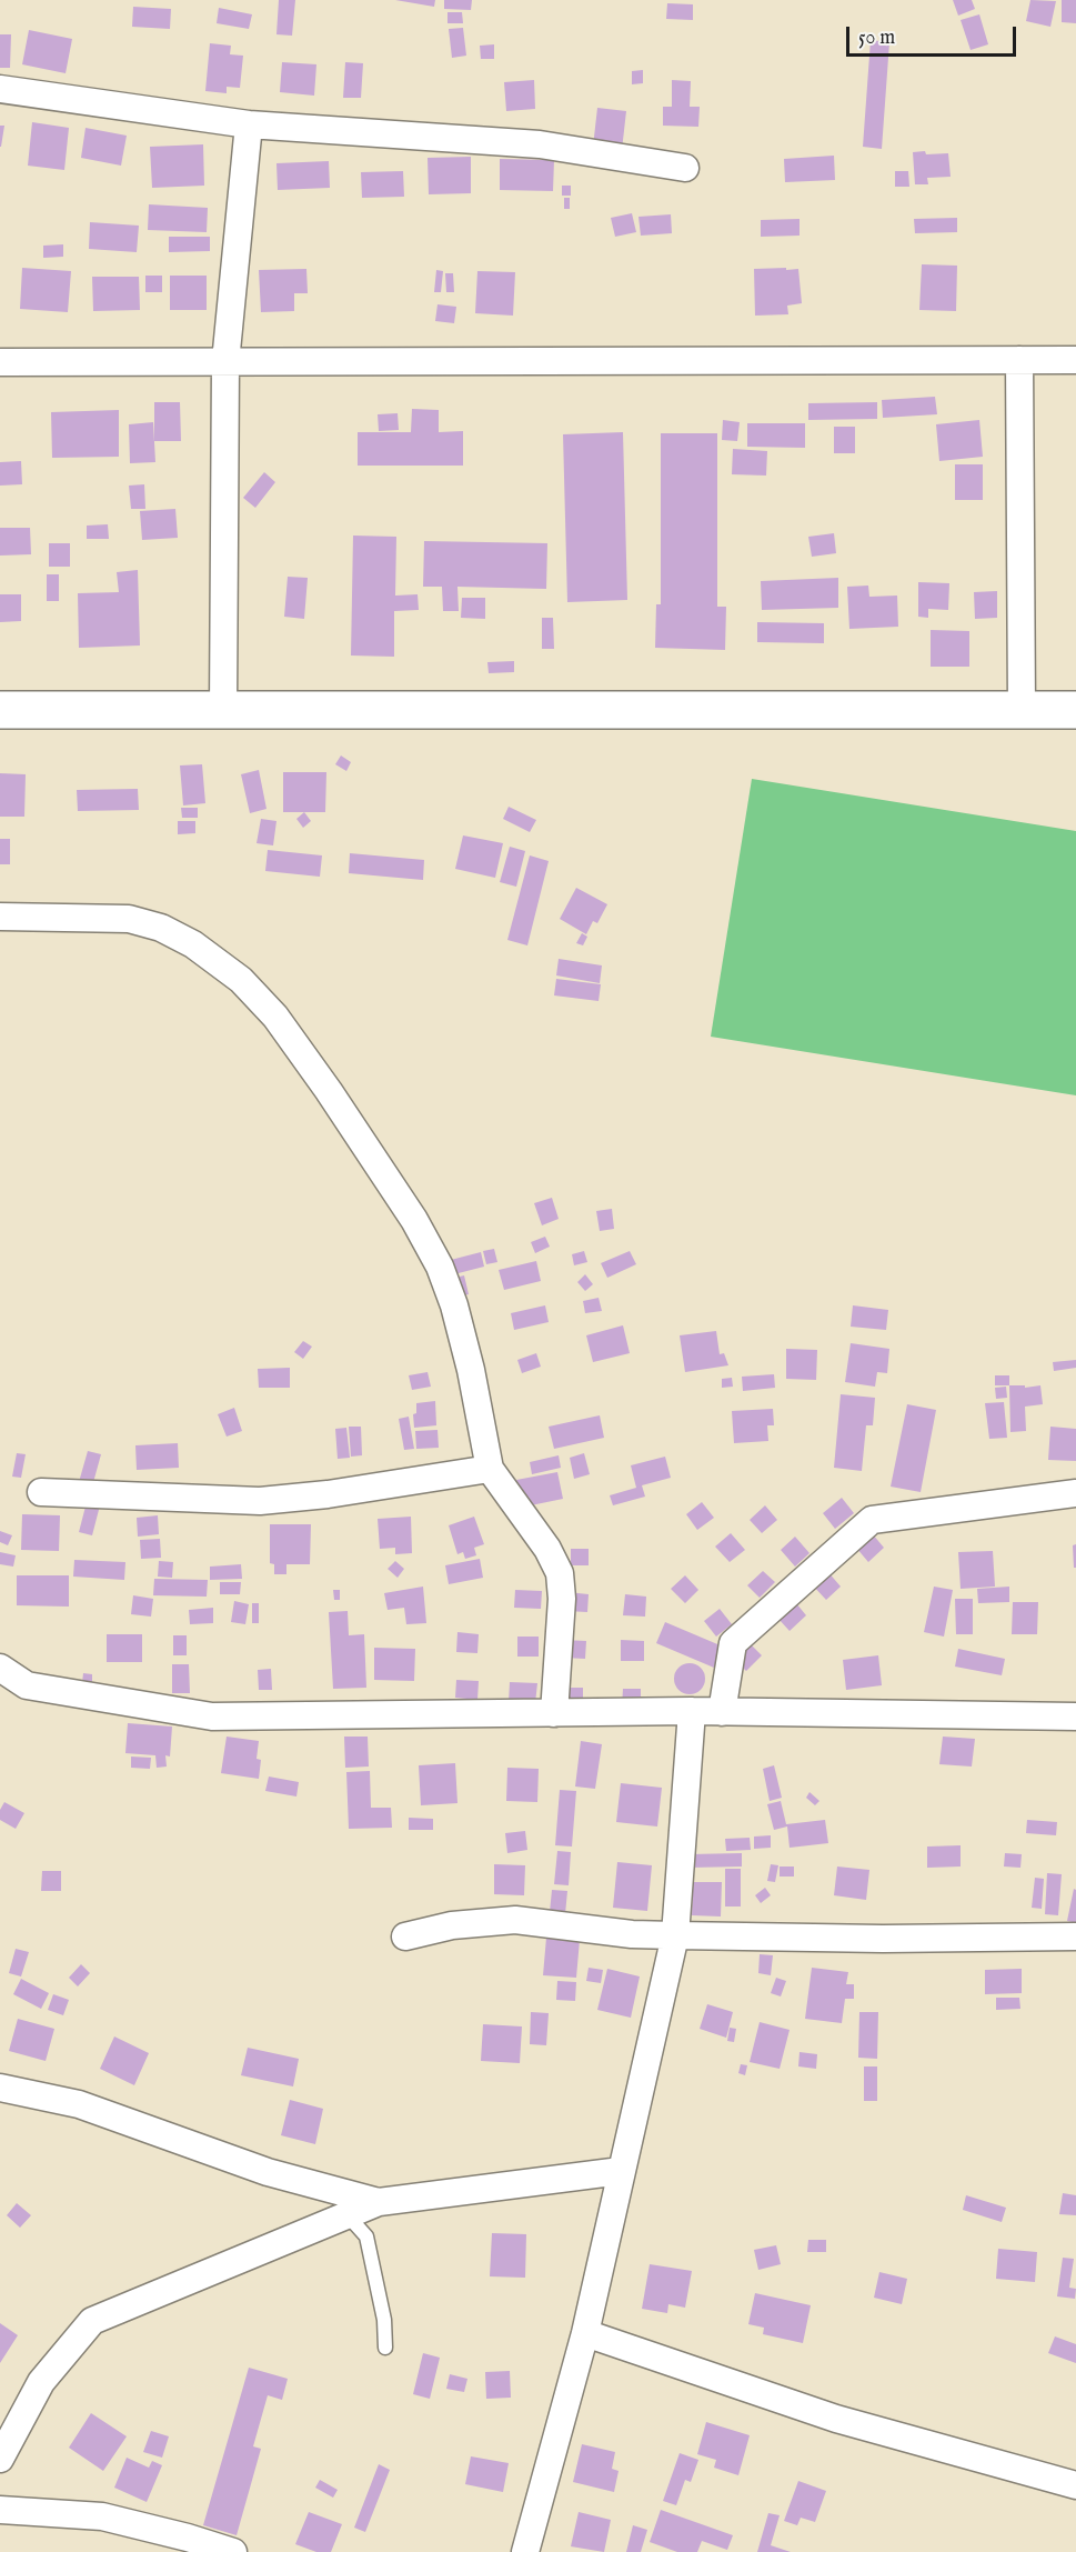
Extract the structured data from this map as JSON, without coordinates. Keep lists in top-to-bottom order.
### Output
{
  "scale_bar": "50 m"
}
